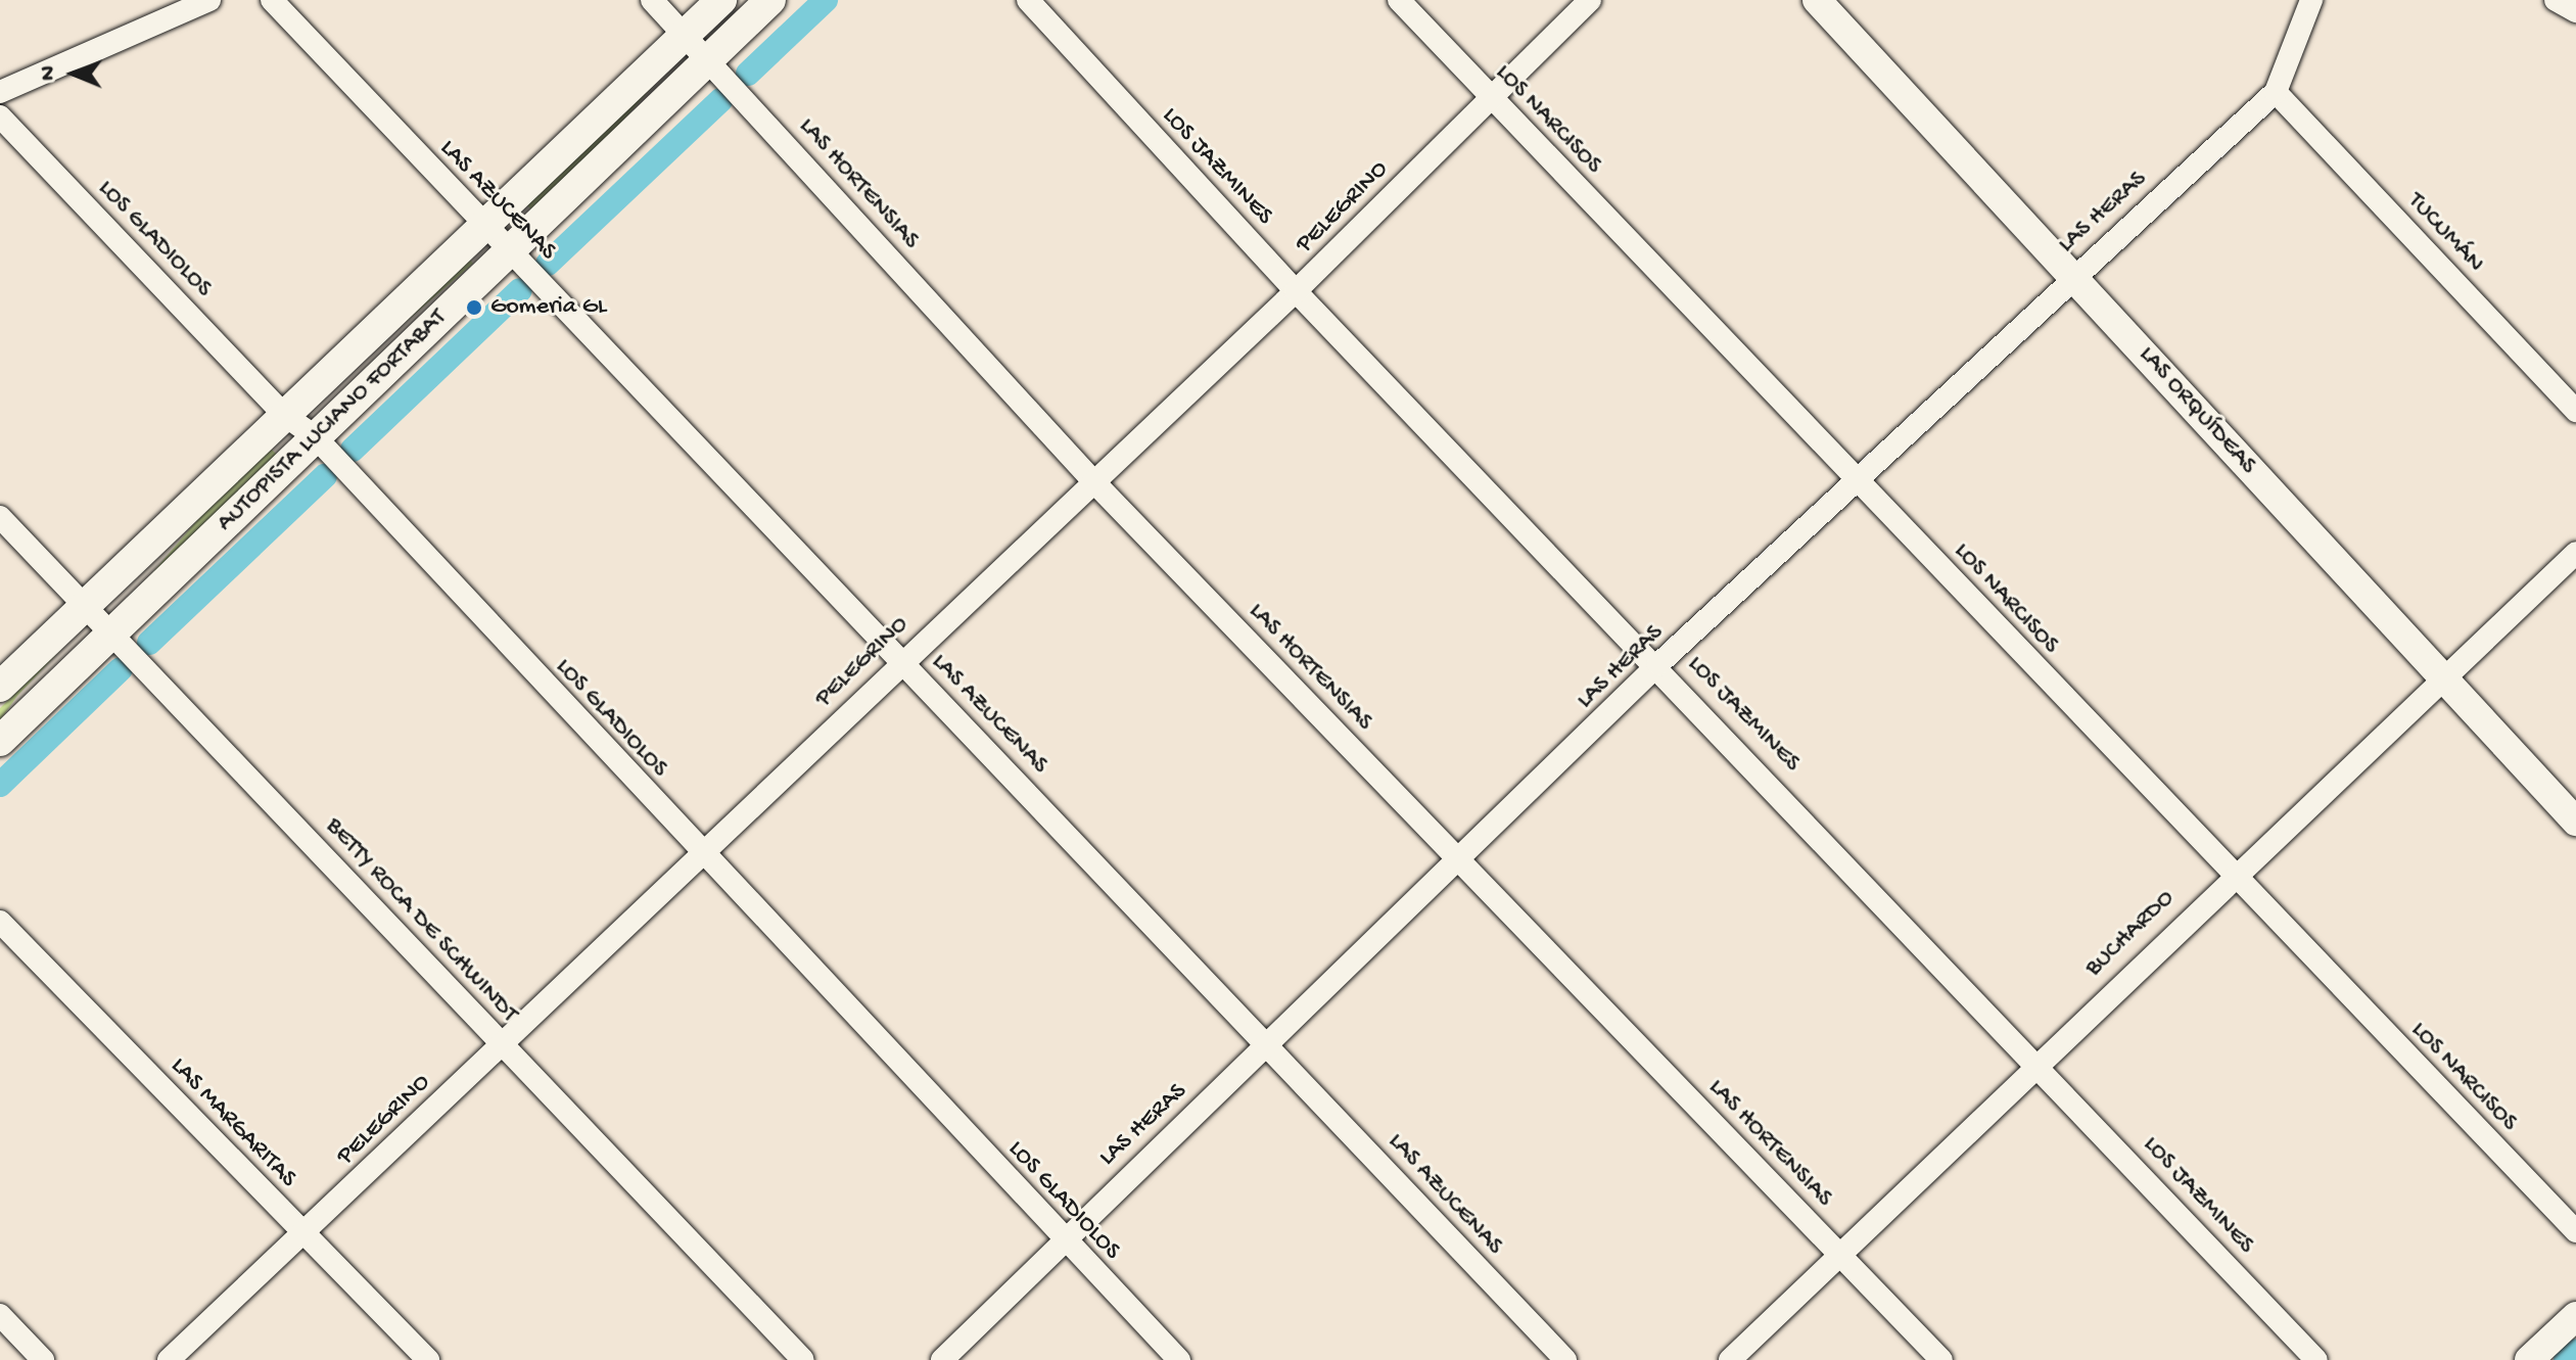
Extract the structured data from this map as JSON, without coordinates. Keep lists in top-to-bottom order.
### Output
{
  "streets": {
    "main road": ["AUTOPISTA LUCIANO FORTABAT"],
    "street": [
      "LOS NARCISOS",
      "LOS JAZMINES",
      "LAS HORTENSIAS",
      "LAS AZUCENAS",
      "PELEGRINO",
      "LAS HERAS",
      "TUCUMÁN",
      "LOS GLADIOLOS",
      "LAS ORQUÍDEAS",
      "BETTY ROCA DE SCHWINDT",
      "BUCHARDO",
      "LAS MARGARITAS"
    ]
  },
  "crossings": [
    ["LOS NARCISOS", "PELEGRINO"],
    ["LOS NARCISOS", "LAS HERAS"],
    ["LOS NARCISOS", "BUCHARDO"],
    ["LOS JAZMINES", "PELEGRINO"],
    ["LOS JAZMINES", "LAS HERAS"],
    ["LOS JAZMINES", "BUCHARDO"],
    ["LAS HORTENSIAS", "PELEGRINO"],
    ["LAS HORTENSIAS", "LAS HERAS"],
    ["LAS HORTENSIAS", "AUTOPISTA LUCIANO FORTABAT"],
    ["LAS HORTENSIAS", "BUCHARDO"],
    ["LAS AZUCENAS", "PELEGRINO"],
    ["LAS AZUCENAS", "LAS HERAS"],
    ["LAS AZUCENAS", "AUTOPISTA LUCIANO FORTABAT"],
    ["PELEGRINO", "LOS GLADIOLOS"],
    ["PELEGRINO", "BETTY ROCA DE SCHWINDT"],
    ["PELEGRINO", "LAS MARGARITAS"],
    ["LAS HERAS", "TUCUMÁN"],
    ["LAS HERAS", "LOS GLADIOLOS"],
    ["LAS HERAS", "LAS ORQUÍDEAS"],
    ["LOS GLADIOLOS", "AUTOPISTA LUCIANO FORTABAT"],
    ["LAS ORQUÍDEAS", "BUCHARDO"],
    ["AUTOPISTA LUCIANO FORTABAT", "BETTY ROCA DE SCHWINDT"]
  ],
  "places": ["Gomeria GL"],
  "north": "left"
}
